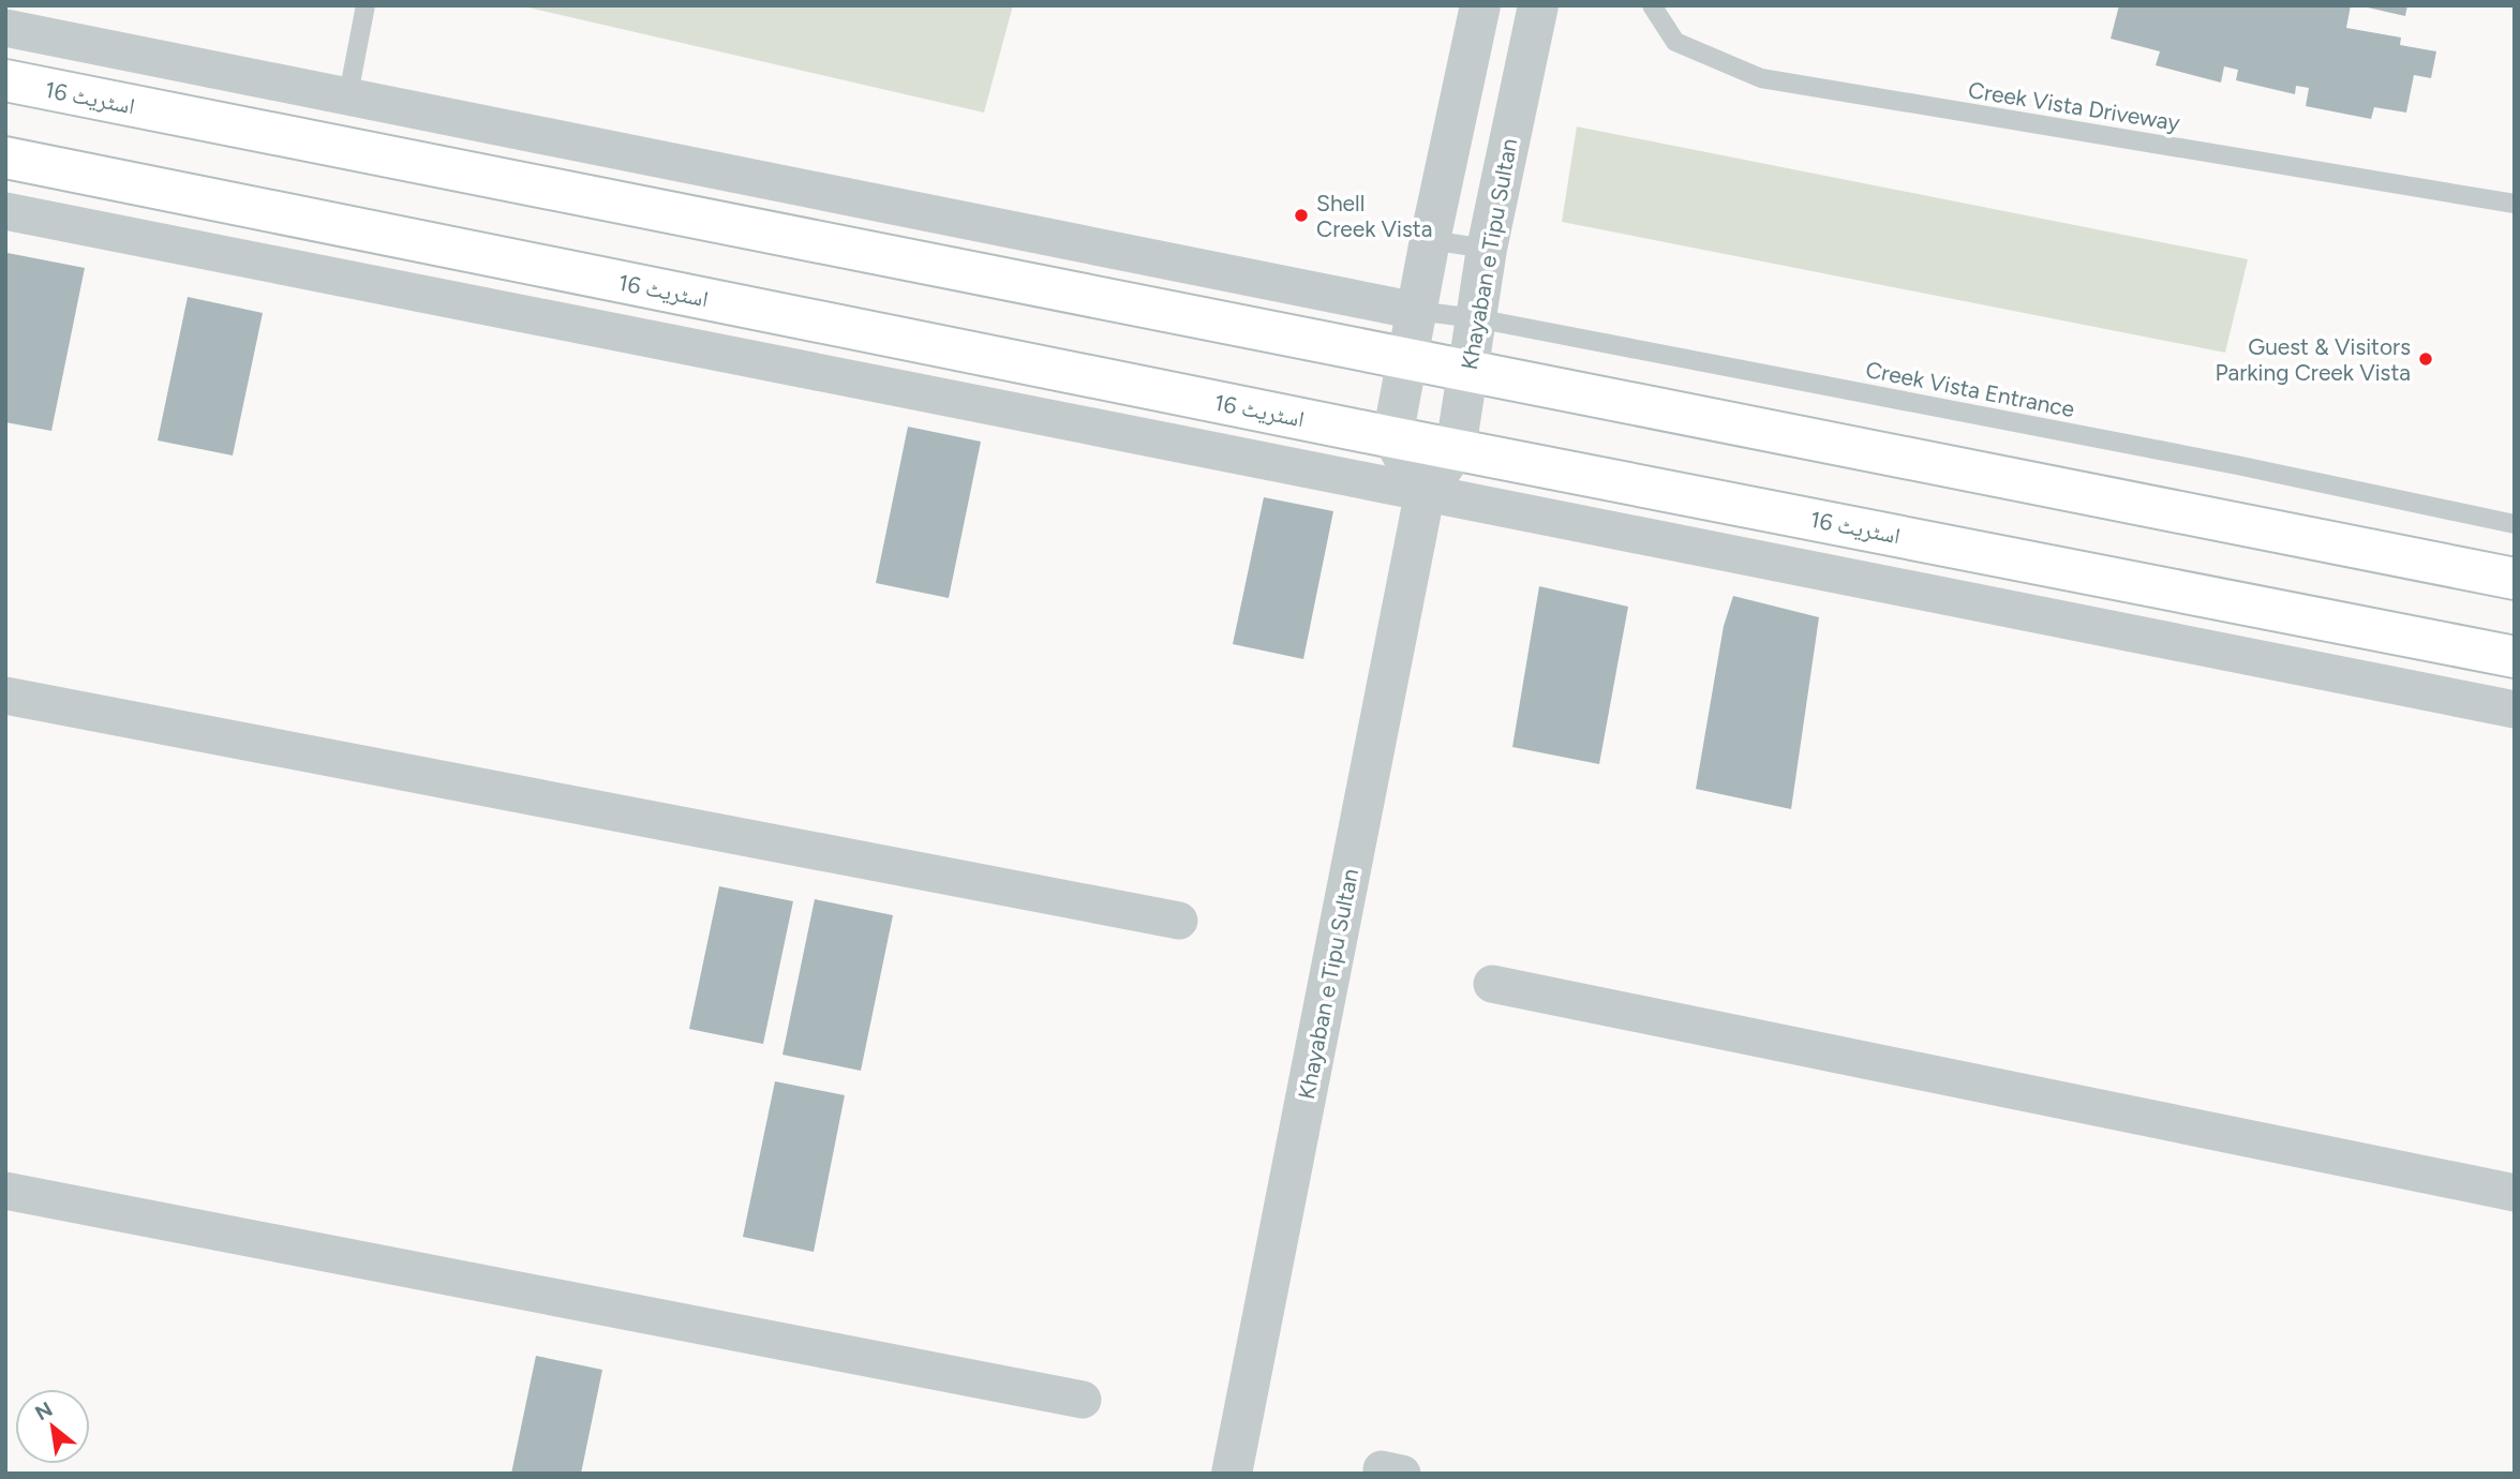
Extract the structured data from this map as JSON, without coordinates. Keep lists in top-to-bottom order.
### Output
{
  "streets": {
    "main road": ["اسٹریٹ 16"],
    "street": ["Khayaban e Tipu Sultan"],
    "lane": ["Creek Vista Driveway", "Creek Vista Entrance"]
  },
  "crossings": [
    ["اسٹریٹ 16", "Khayaban e Tipu Sultan"],
    ["Khayaban e Tipu Sultan", "Creek Vista Entrance"]
  ],
  "places": ["Shell Creek Vista", "Guest & Visitors Parking Creek Vista"],
  "north": "top left"
}
